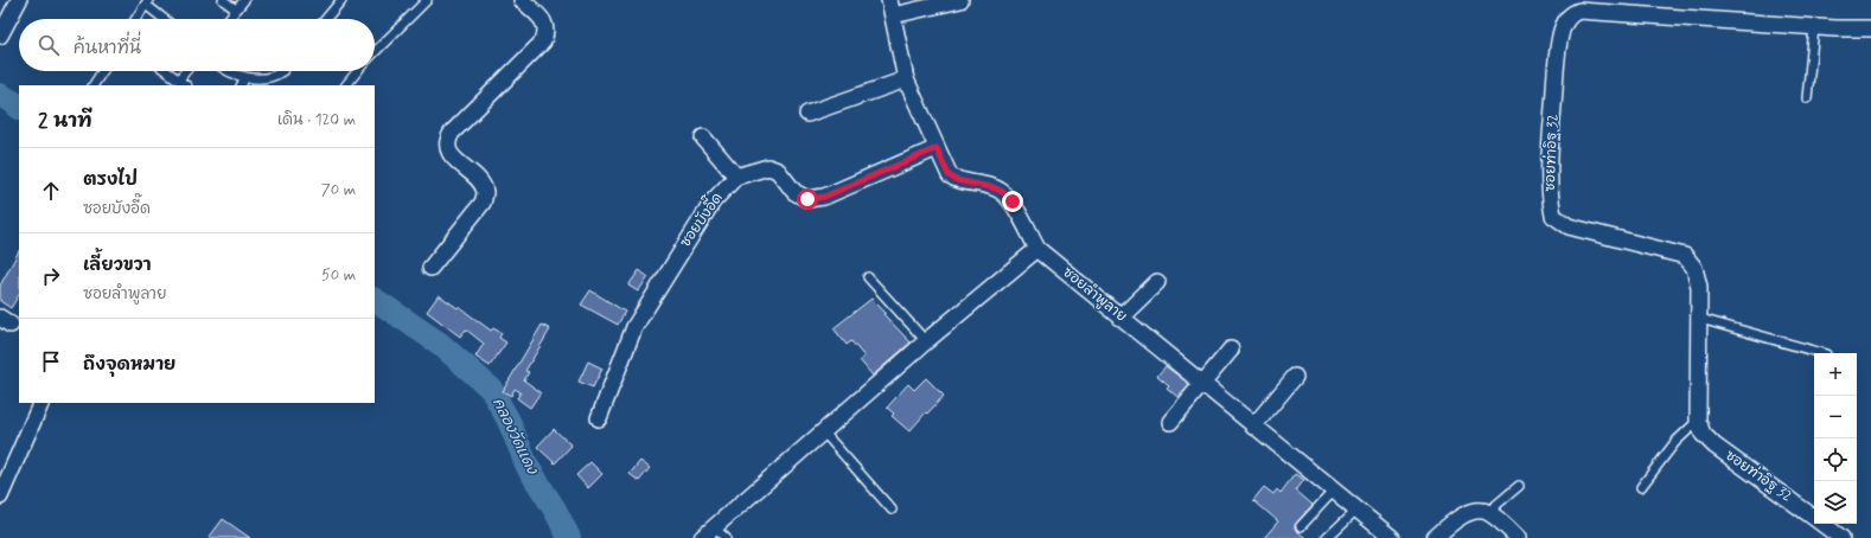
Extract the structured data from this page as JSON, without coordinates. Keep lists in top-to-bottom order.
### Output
{
  "streets": {
    "street": ["ซอยท่าอิฐ 32", "ซอยบังอี๊ด", "ซอยลำพูลาย"]
  },
  "crossings": [
    ["ซอยบังอี๊ด", "ซอยลำพูลาย"]
  ],
  "water": ["คลองวัดแดง"],
  "page": {
    "search": "ค้นหาที่นี่",
    "heading": ["2 นาที", "เดิน · 120 m"],
    "list": [
      ["ตรงไป", "ซอยบังอี๊ด", "70 m"],
      ["เลี้ยวขวา", "ซอยลำพูลาย", "50 m"],
      "ถึงจุดหมาย"
    ],
    "map_buttons": ["+", "−"]
  }
}
